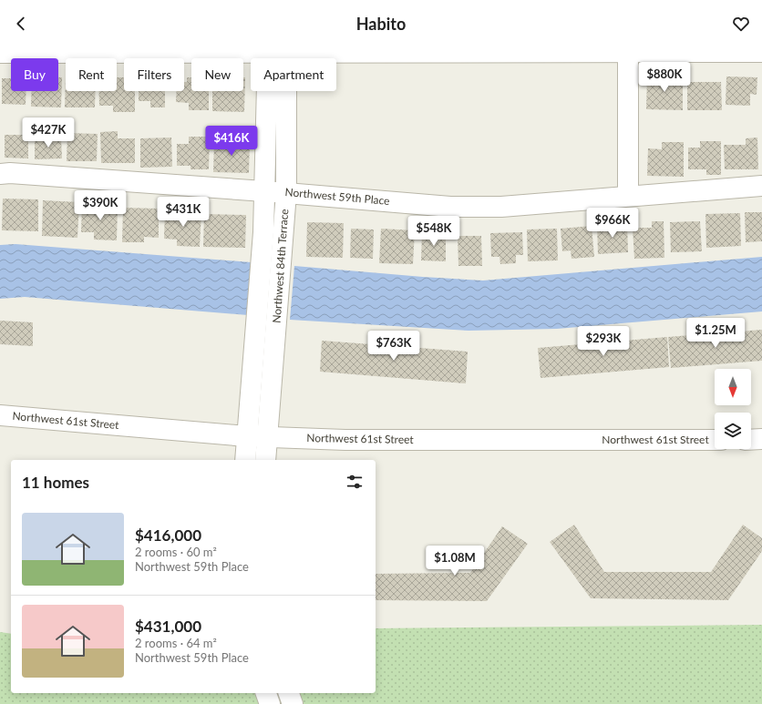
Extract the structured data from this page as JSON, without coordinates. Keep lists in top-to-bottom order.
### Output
{
  "streets": {
    "street": ["Northwest 59th Place", "Northwest 84th Terrace", "Northwest 61st Street"]
  },
  "crossings": [
    ["Northwest 59th Place", "Northwest 84th Terrace"],
    ["Northwest 84th Terrace", "Northwest 61st Street"]
  ],
  "north": "bottom",
  "page": {
    "header": "Habito",
    "chip": [
      "Buy",
      "Rent",
      "Filters",
      "New",
      "Apartment"
    ],
    "price": [
      "$880K",
      "$427K",
      "$416K",
      "$390K",
      "$431K",
      "$966K",
      "$548K",
      "$1.25M",
      "$293K",
      "$763K",
      "$1.08M"
    ],
    "heading": "11 homes",
    "list": [
      {
        "name": "$416,000",
        "note": "2 rooms · 60 m² · Northwest 59th Place"
      },
      {
        "name": "$431,000",
        "note": "2 rooms · 64 m² · Northwest 59th Place"
      }
    ]
  }
}
